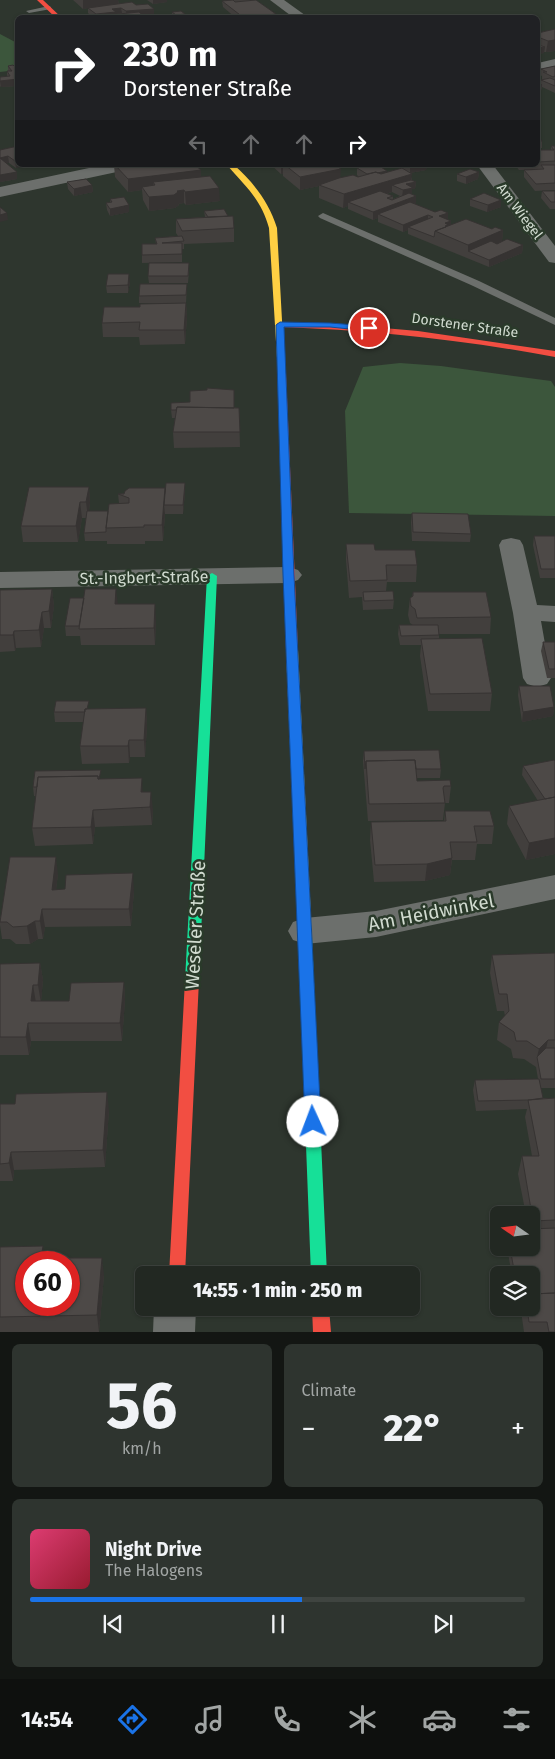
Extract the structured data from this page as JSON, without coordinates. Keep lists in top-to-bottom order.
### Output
{
  "streets": {
    "main road": ["Dorstener Straße", "Weseler Straße"],
    "street": ["Am Wiegel", "St.-Ingbert-Straße", "Am Heidwinkel"]
  },
  "crossings": [
    ["St.-Ingbert-Straße", "Weseler Straße"]
  ],
  "north": "left",
  "page": {
    "turn": ["230 m", "Dorstener Straße"],
    "limit": "60",
    "trip": "14:55 · 1 min · 250 m",
    "tile": [
      ["56", "km/h"],
      "Climate"
    ],
    "heat": ["−", "22°", "+"],
    "song": ["Night Drive", "The Halogens"],
    "tabs": "14:54"
  }
}
